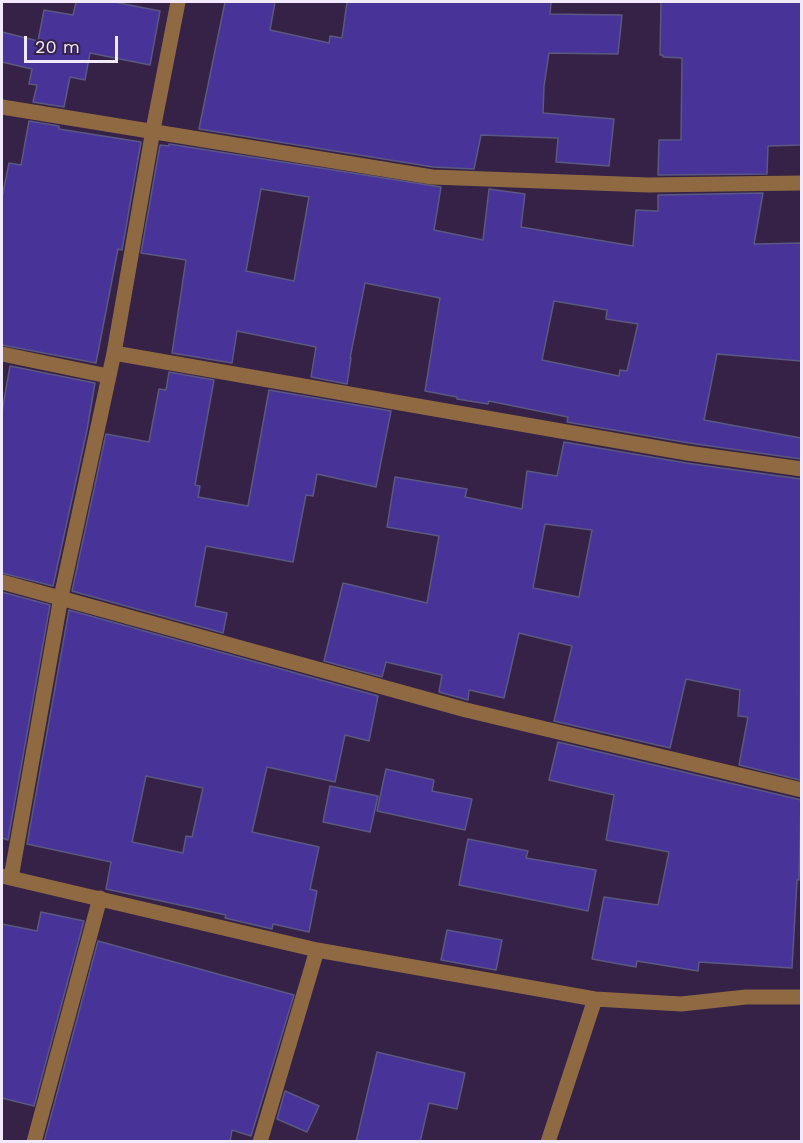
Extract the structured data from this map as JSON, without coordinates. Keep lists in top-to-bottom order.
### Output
{
  "scale_bar": "20 m"
}
